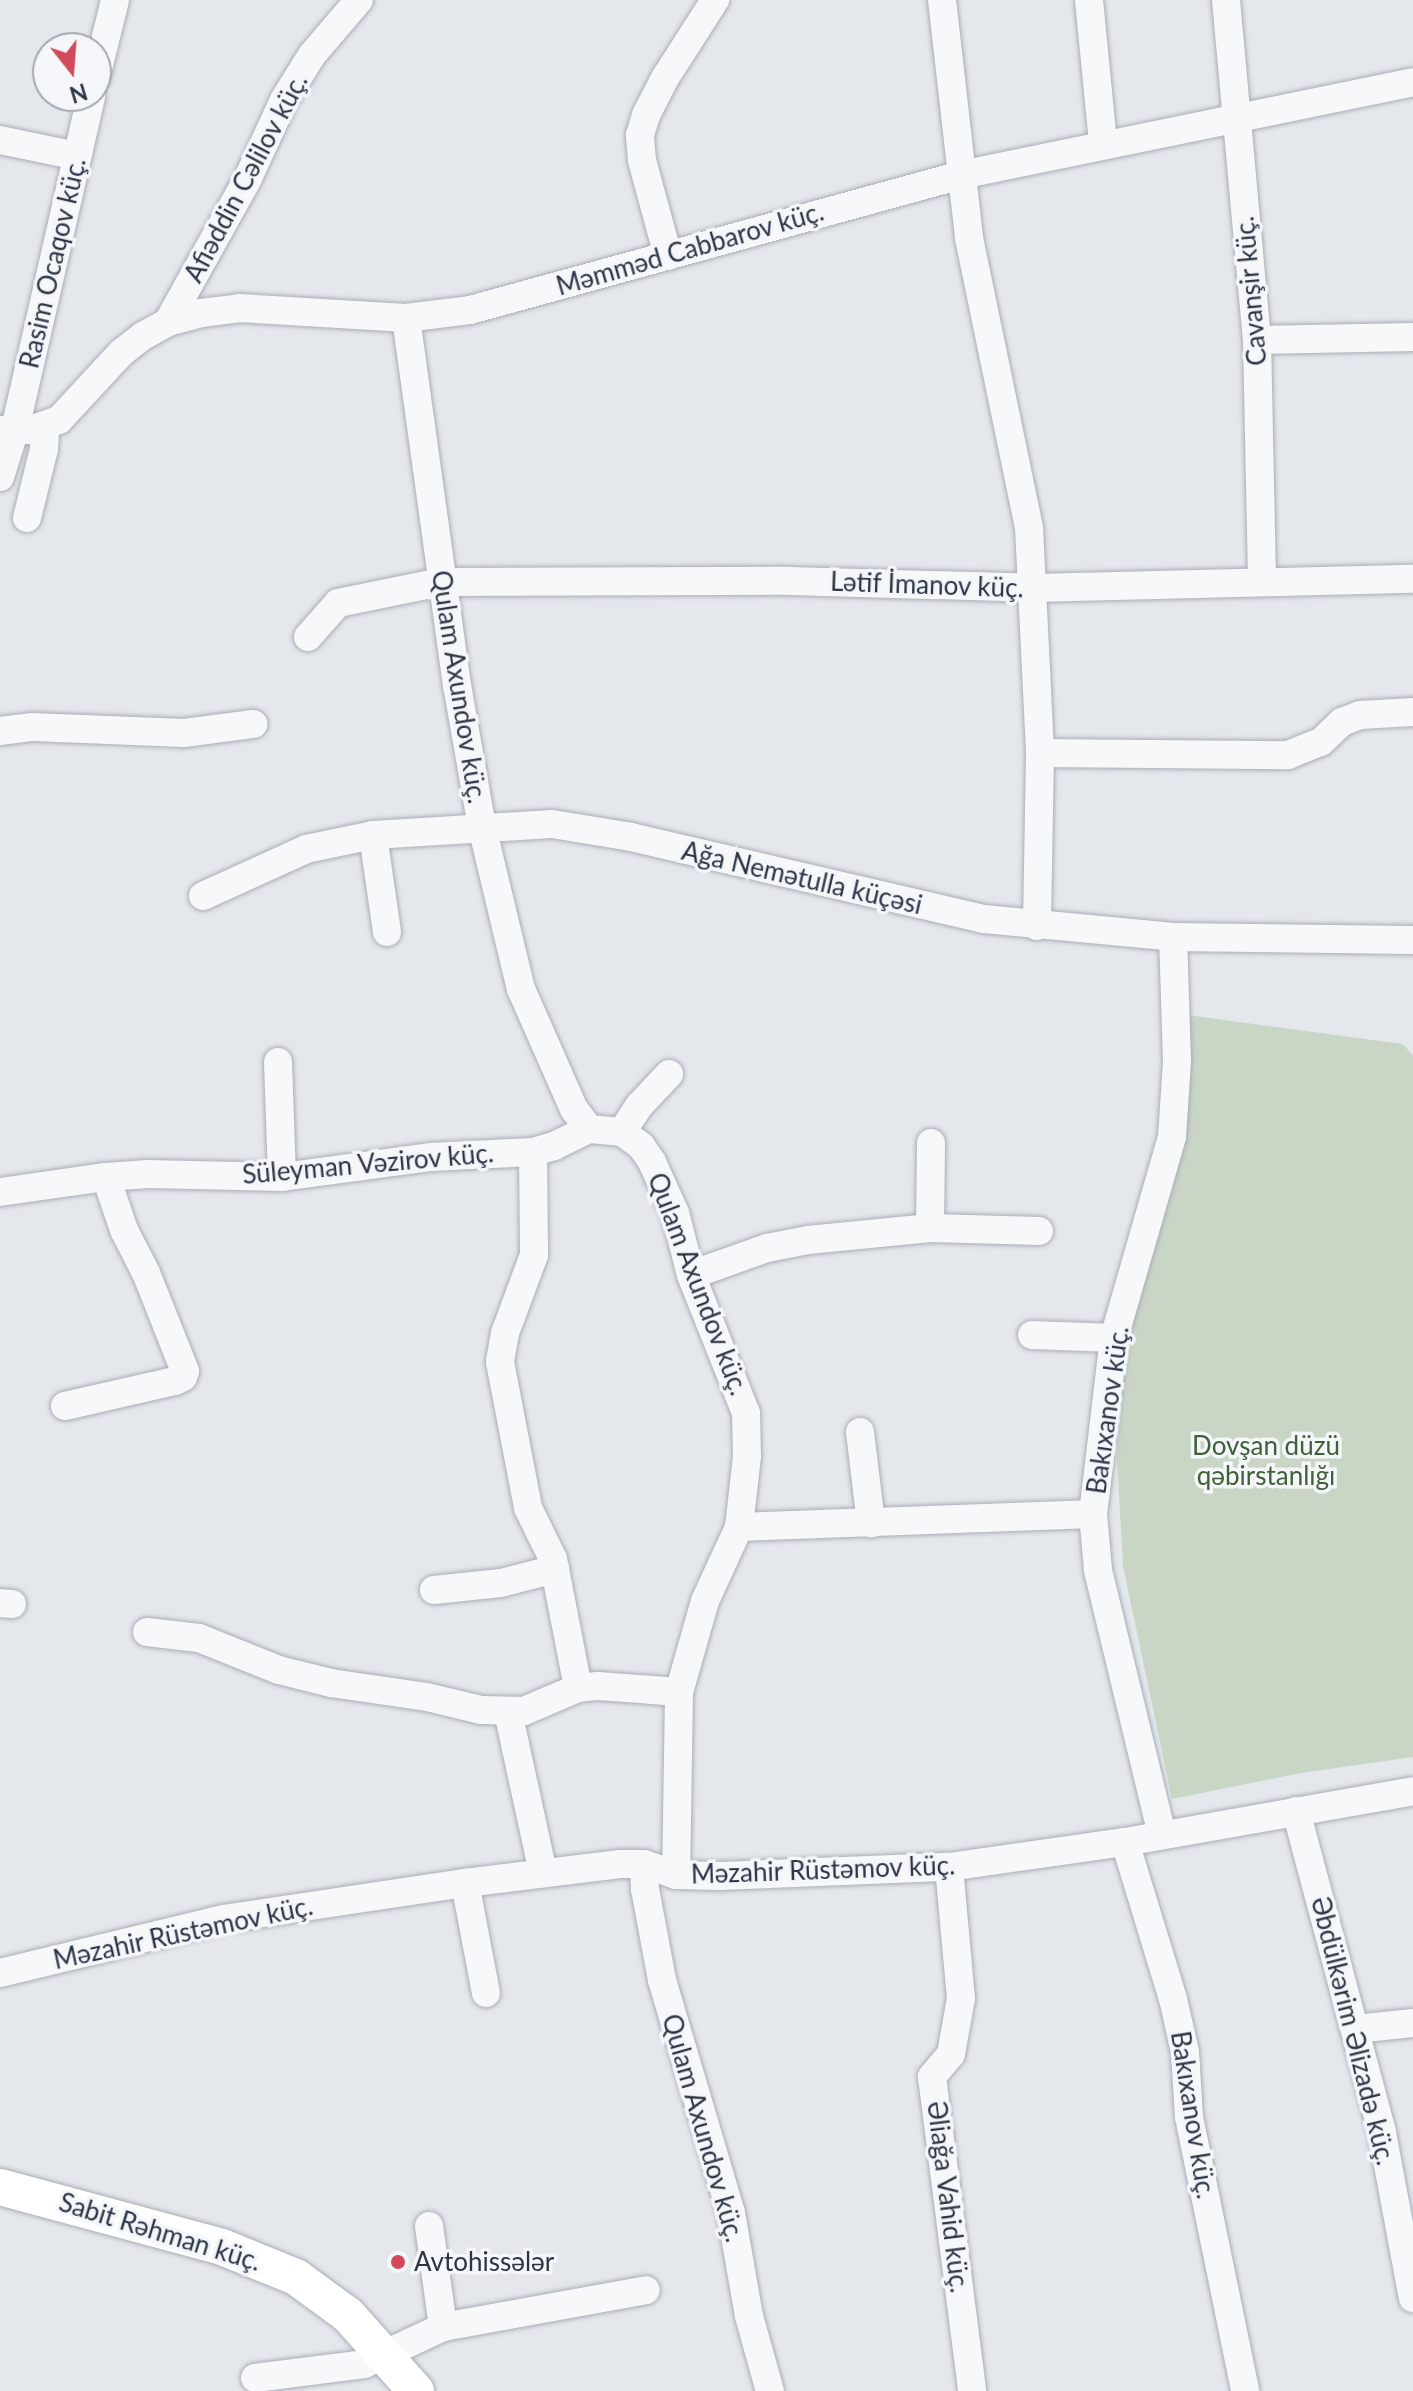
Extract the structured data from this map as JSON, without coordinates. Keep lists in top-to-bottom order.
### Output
{
  "streets": {
    "main road": ["Sabit Rəhman küç."],
    "street": [
      "Afiəddin Cəlilov küç.",
      "Məmməd Cabbarov küç.",
      "Rasim Ocaqov küç.",
      "Cavanşir küç.",
      "Lətif İmanov küç.",
      "Qulam Axundov küç.",
      "Ağa Nemətulla küçəsi",
      "Süleyman Vəzirov küç.",
      "Bakıxanov küç.",
      "Məzahir Rüstəmov küç.",
      "Əbdülkərim Əlizadə küç.",
      "Əliağa Vahid küç."
    ]
  },
  "crossings": [
    ["Afiəddin Cəlilov küç.", "Məmməd Cabbarov küç."],
    ["Məmməd Cabbarov küç.", "Cavanşir küç."],
    ["Məmməd Cabbarov küç.", "Qulam Axundov küç."],
    ["Cavanşir küç.", "Lətif İmanov küç."],
    ["Lətif İmanov küç.", "Qulam Axundov küç."],
    ["Qulam Axundov küç.", "Ağa Nemətulla küçəsi"],
    ["Qulam Axundov küç.", "Süleyman Vəzirov küç."],
    ["Qulam Axundov küç.", "Məzahir Rüstəmov küç."],
    ["Ağa Nemətulla küçəsi", "Bakıxanov küç."],
    ["Bakıxanov küç.", "Məzahir Rüstəmov küç."],
    ["Məzahir Rüstəmov küç.", "Əbdülkərim Əlizadə küç."],
    ["Məzahir Rüstəmov küç.", "Əliağa Vahid küç."]
  ],
  "parks": ["Dovşan düzü qəbirstanlığı"],
  "places": ["Avtohissələr"],
  "north": "bottom"
}
